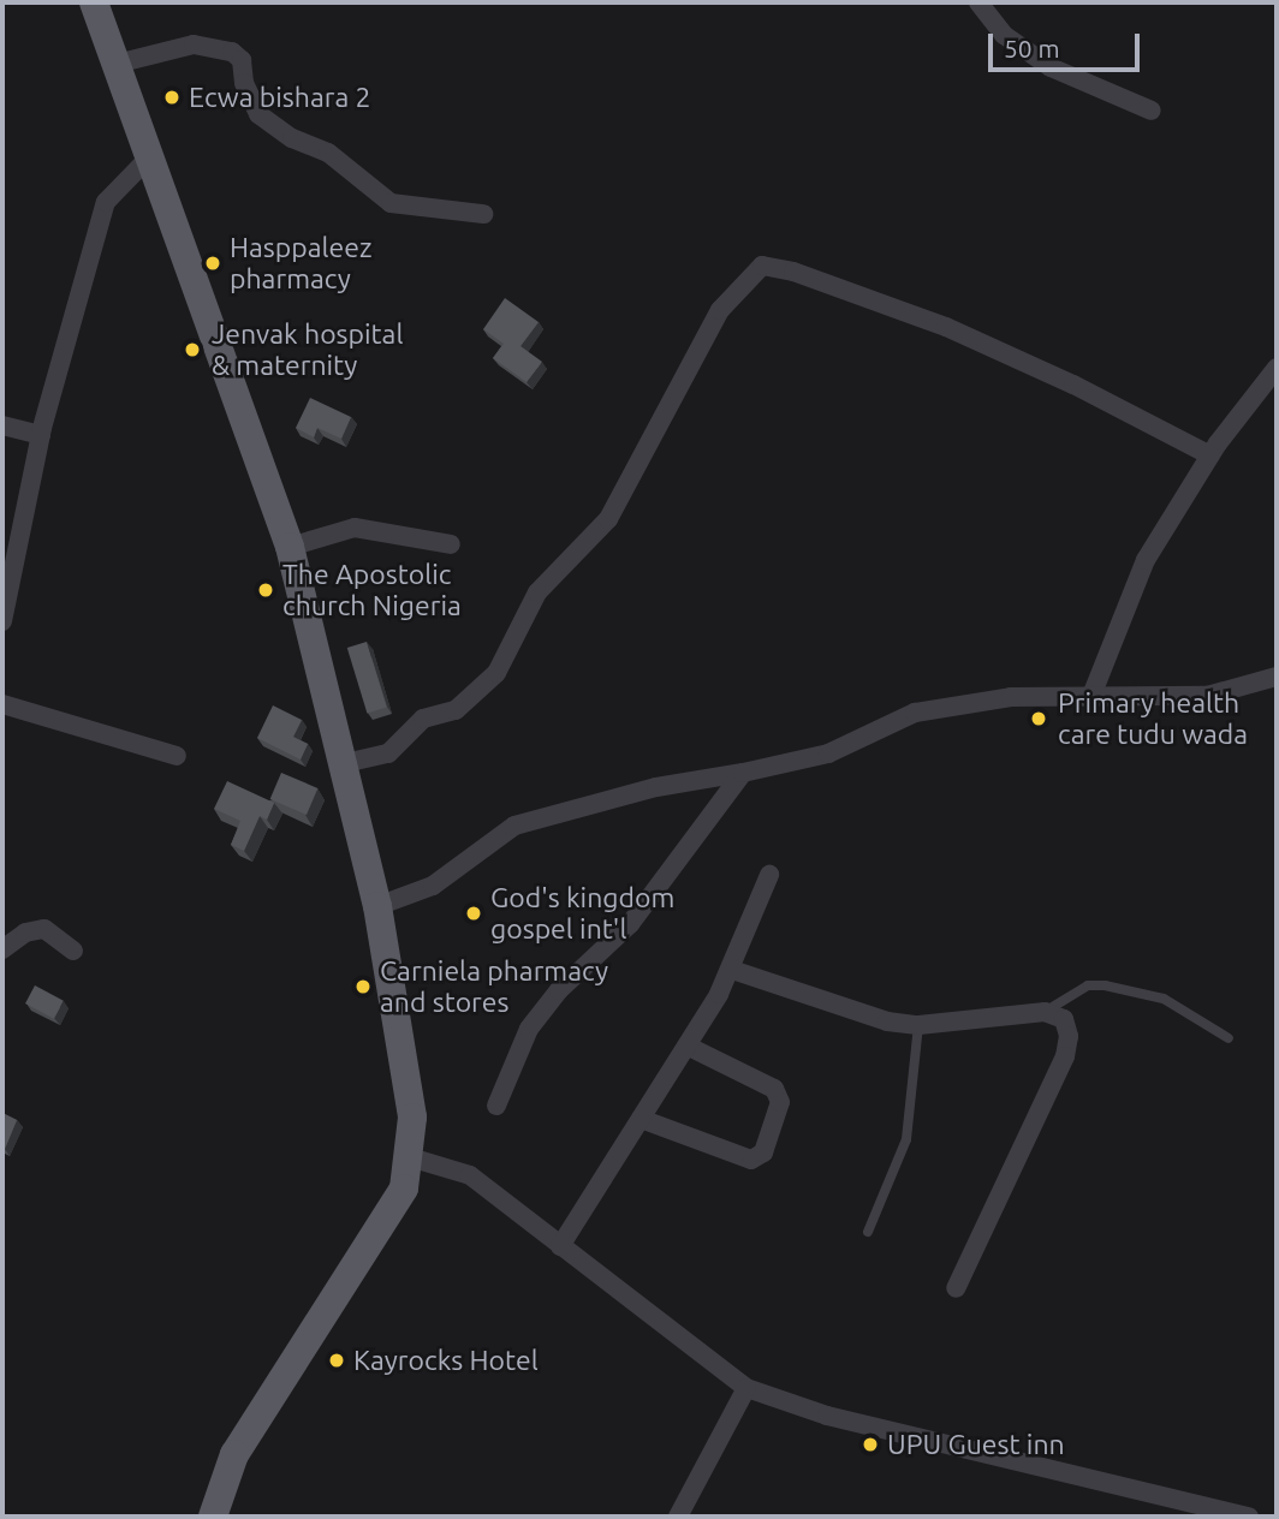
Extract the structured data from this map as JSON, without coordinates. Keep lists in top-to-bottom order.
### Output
{
  "places": [
    "Ecwa bishara 2",
    "Hasppaleez pharmacy",
    "Jenvak hospital & maternity",
    "The Apostolic church Nigeria",
    "Primary health care tudu wada",
    "God's kingdom gospel int'l",
    "Carniela pharmacy and stores",
    "Kayrocks Hotel",
    "UPU Guest inn"
  ],
  "scale_bar": "50 m"
}
